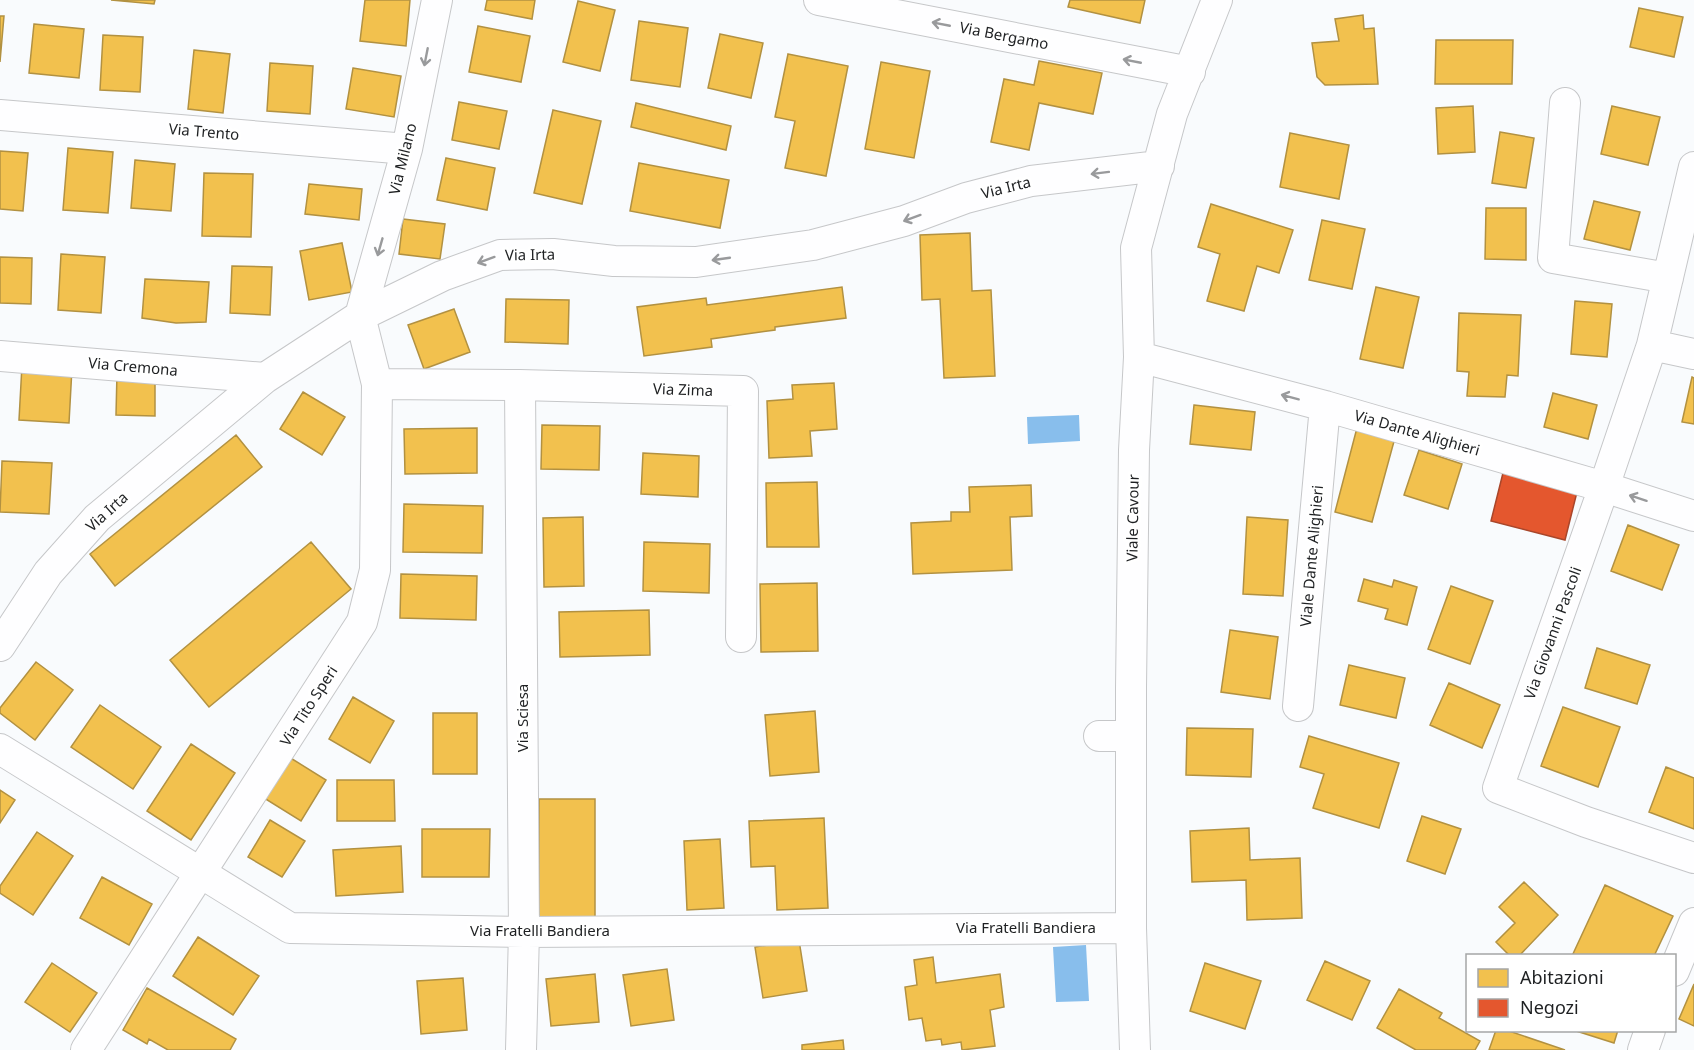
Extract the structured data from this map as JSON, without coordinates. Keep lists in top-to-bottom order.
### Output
{
  "streets": {
    "street": [
      "Via Bergamo",
      "Via Trento",
      "Via Milano",
      "Via Irta",
      "Via Cremona",
      "Via Zima",
      "Via Dante Alighieri",
      "Viale Cavour",
      "Viale Dante Alighieri",
      "Via Giovanni Pascoli",
      "Via Tito Speri",
      "Via Sciesa",
      "Via Fratelli Bandiera"
    ]
  },
  "crossings": [
    ["Via Bergamo", "Viale Cavour"],
    ["Via Trento", "Via Milano"],
    ["Via Milano", "Via Irta"],
    ["Via Milano", "Via Tito Speri"],
    ["Via Irta", "Via Cremona"],
    ["Via Irta", "Viale Cavour"],
    ["Via Irta", "Via Tito Speri"],
    ["Via Zima", "Via Tito Speri"],
    ["Via Zima", "Via Sciesa"],
    ["Via Dante Alighieri", "Viale Cavour"],
    ["Via Dante Alighieri", "Viale Dante Alighieri"],
    ["Via Dante Alighieri", "Via Giovanni Pascoli"],
    ["Viale Cavour", "Via Fratelli Bandiera"],
    ["Via Tito Speri", "Via Fratelli Bandiera"],
    ["Via Sciesa", "Via Fratelli Bandiera"]
  ],
  "one_way": [
    "Via Bergamo",
    "Via Milano",
    "Via Irta",
    "Via Dante Alighieri"
  ],
  "legend": ["Abitazioni", "Negozi"]
}
